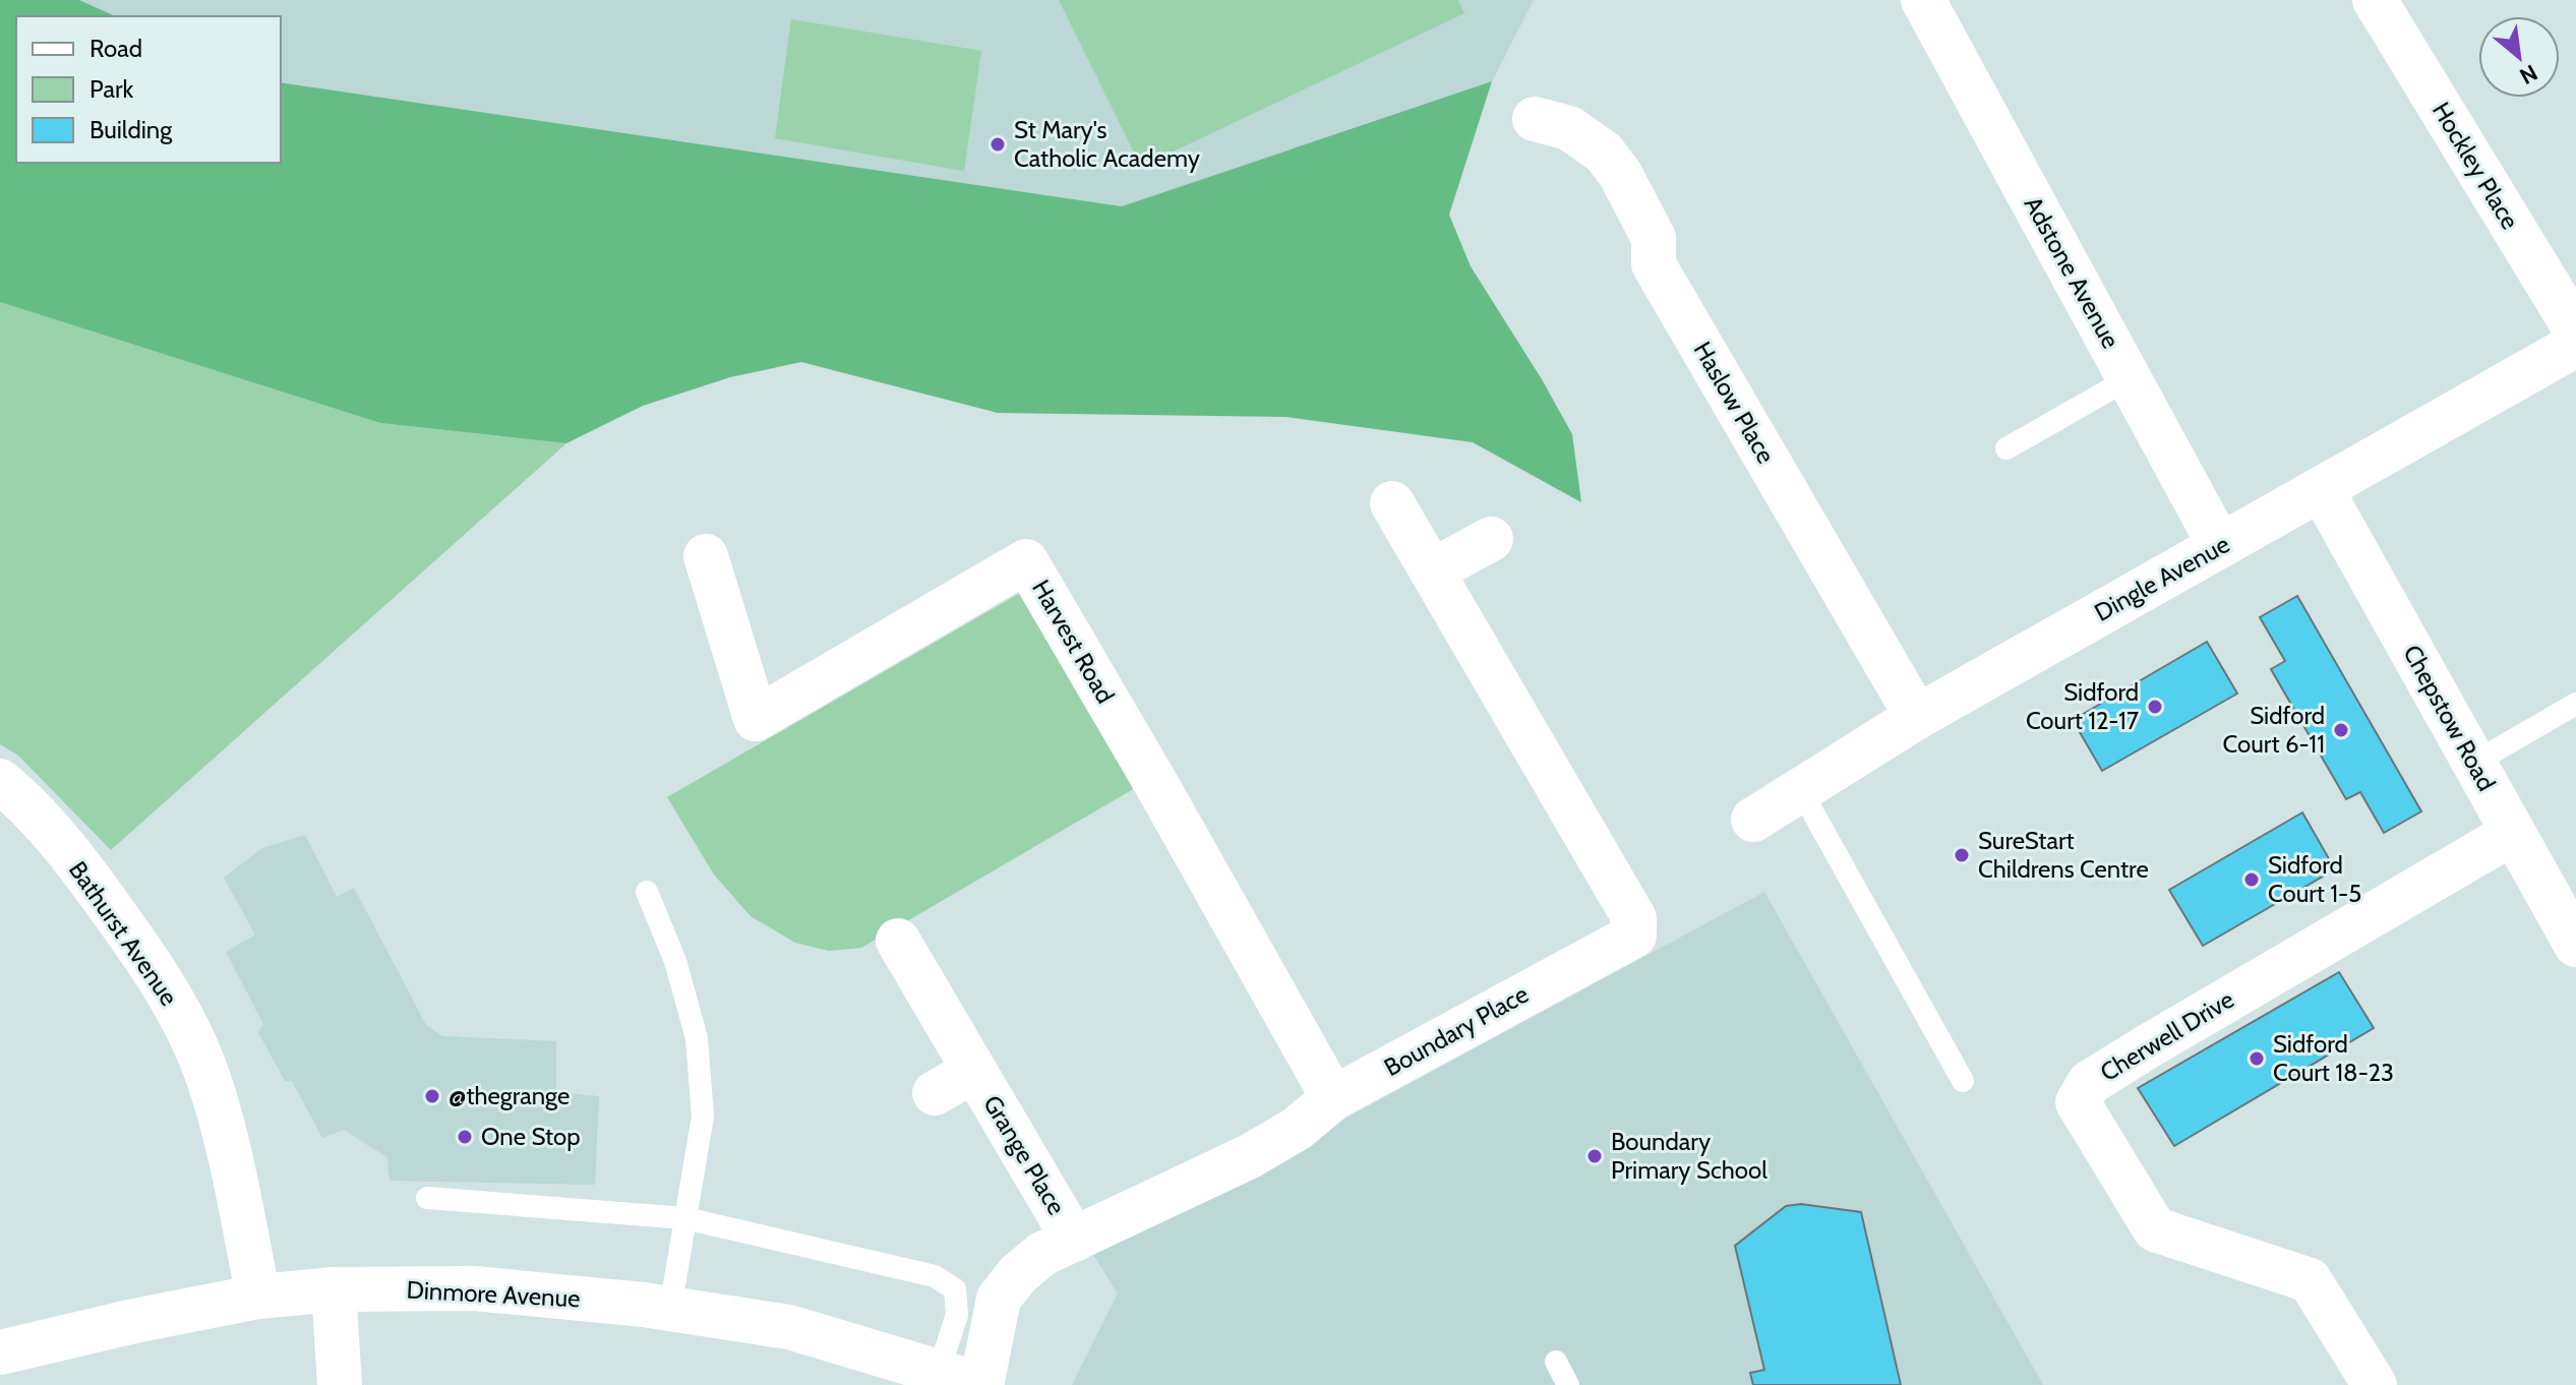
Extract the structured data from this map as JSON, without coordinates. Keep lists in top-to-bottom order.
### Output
{
  "streets": {
    "street": [
      "Hockley Place",
      "Adstone Avenue",
      "Haslow Place",
      "Dingle Avenue",
      "Harvest Road",
      "Chepstow Road",
      "Bathurst Avenue",
      "Boundary Place",
      "Cherwell Drive",
      "Grange Place",
      "Dinmore Avenue"
    ]
  },
  "crossings": [
    ["Adstone Avenue", "Dingle Avenue"],
    ["Haslow Place", "Dingle Avenue"],
    ["Dingle Avenue", "Chepstow Road"],
    ["Harvest Road", "Boundary Place"],
    ["Chepstow Road", "Cherwell Drive"],
    ["Bathurst Avenue", "Dinmore Avenue"],
    ["Boundary Place", "Grange Place"],
    ["Boundary Place", "Dinmore Avenue"]
  ],
  "places": [
    "St Mary's Catholic Academy",
    "Sidford Court 12-17",
    "Sidford Court 6-11",
    "SureStart Childrens Centre",
    "Sidford Court 1-5",
    "Sidford Court 18-23",
    "@thegrange",
    "One Stop",
    "Boundary Primary School"
  ],
  "legend": ["Road", "Park", "Building"],
  "north": "bottom right"
}
